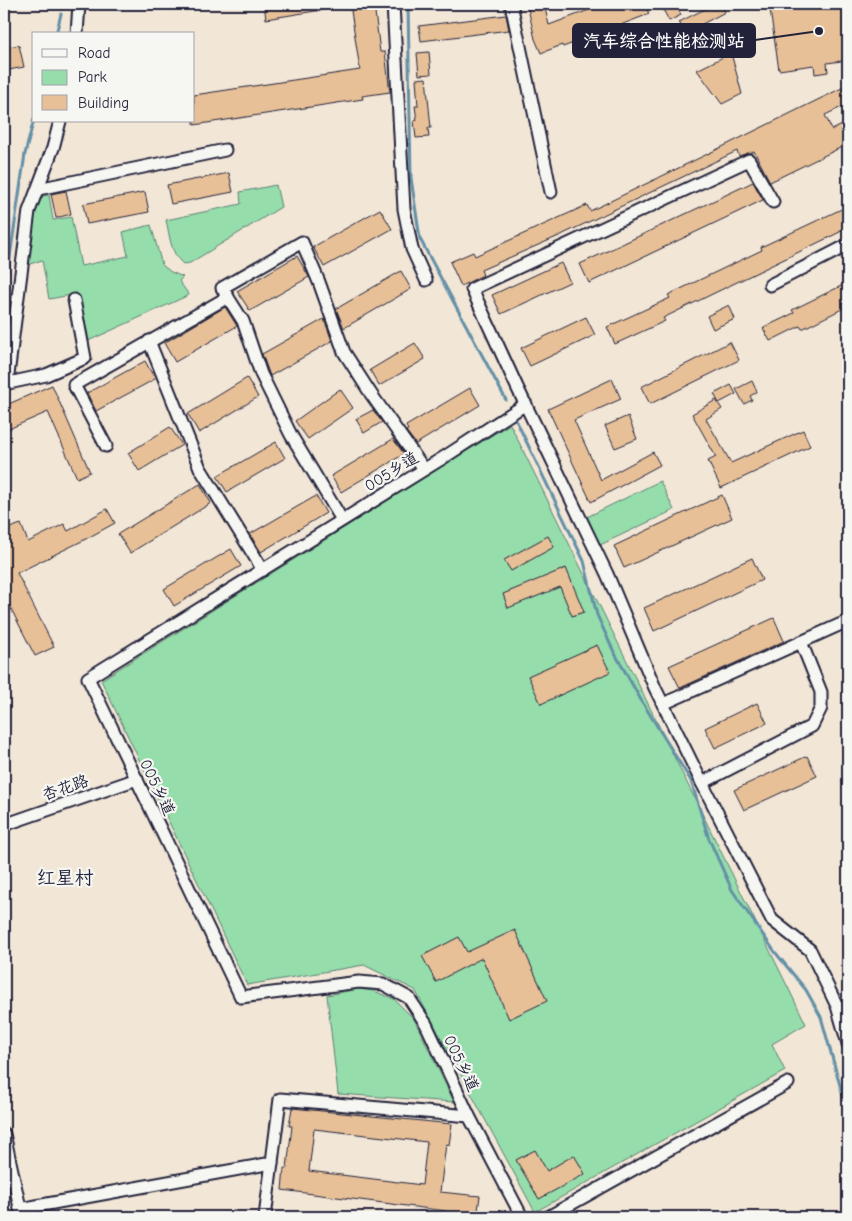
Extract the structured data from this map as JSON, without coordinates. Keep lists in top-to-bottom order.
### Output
{
  "streets": {
    "street": ["005乡道", "杏花路"]
  },
  "crossings": [
    ["005乡道", "杏花路"]
  ],
  "districts": ["红星村"],
  "places": ["汽车综合性能检测站"],
  "legend": ["Road", "Park", "Building"]
}
